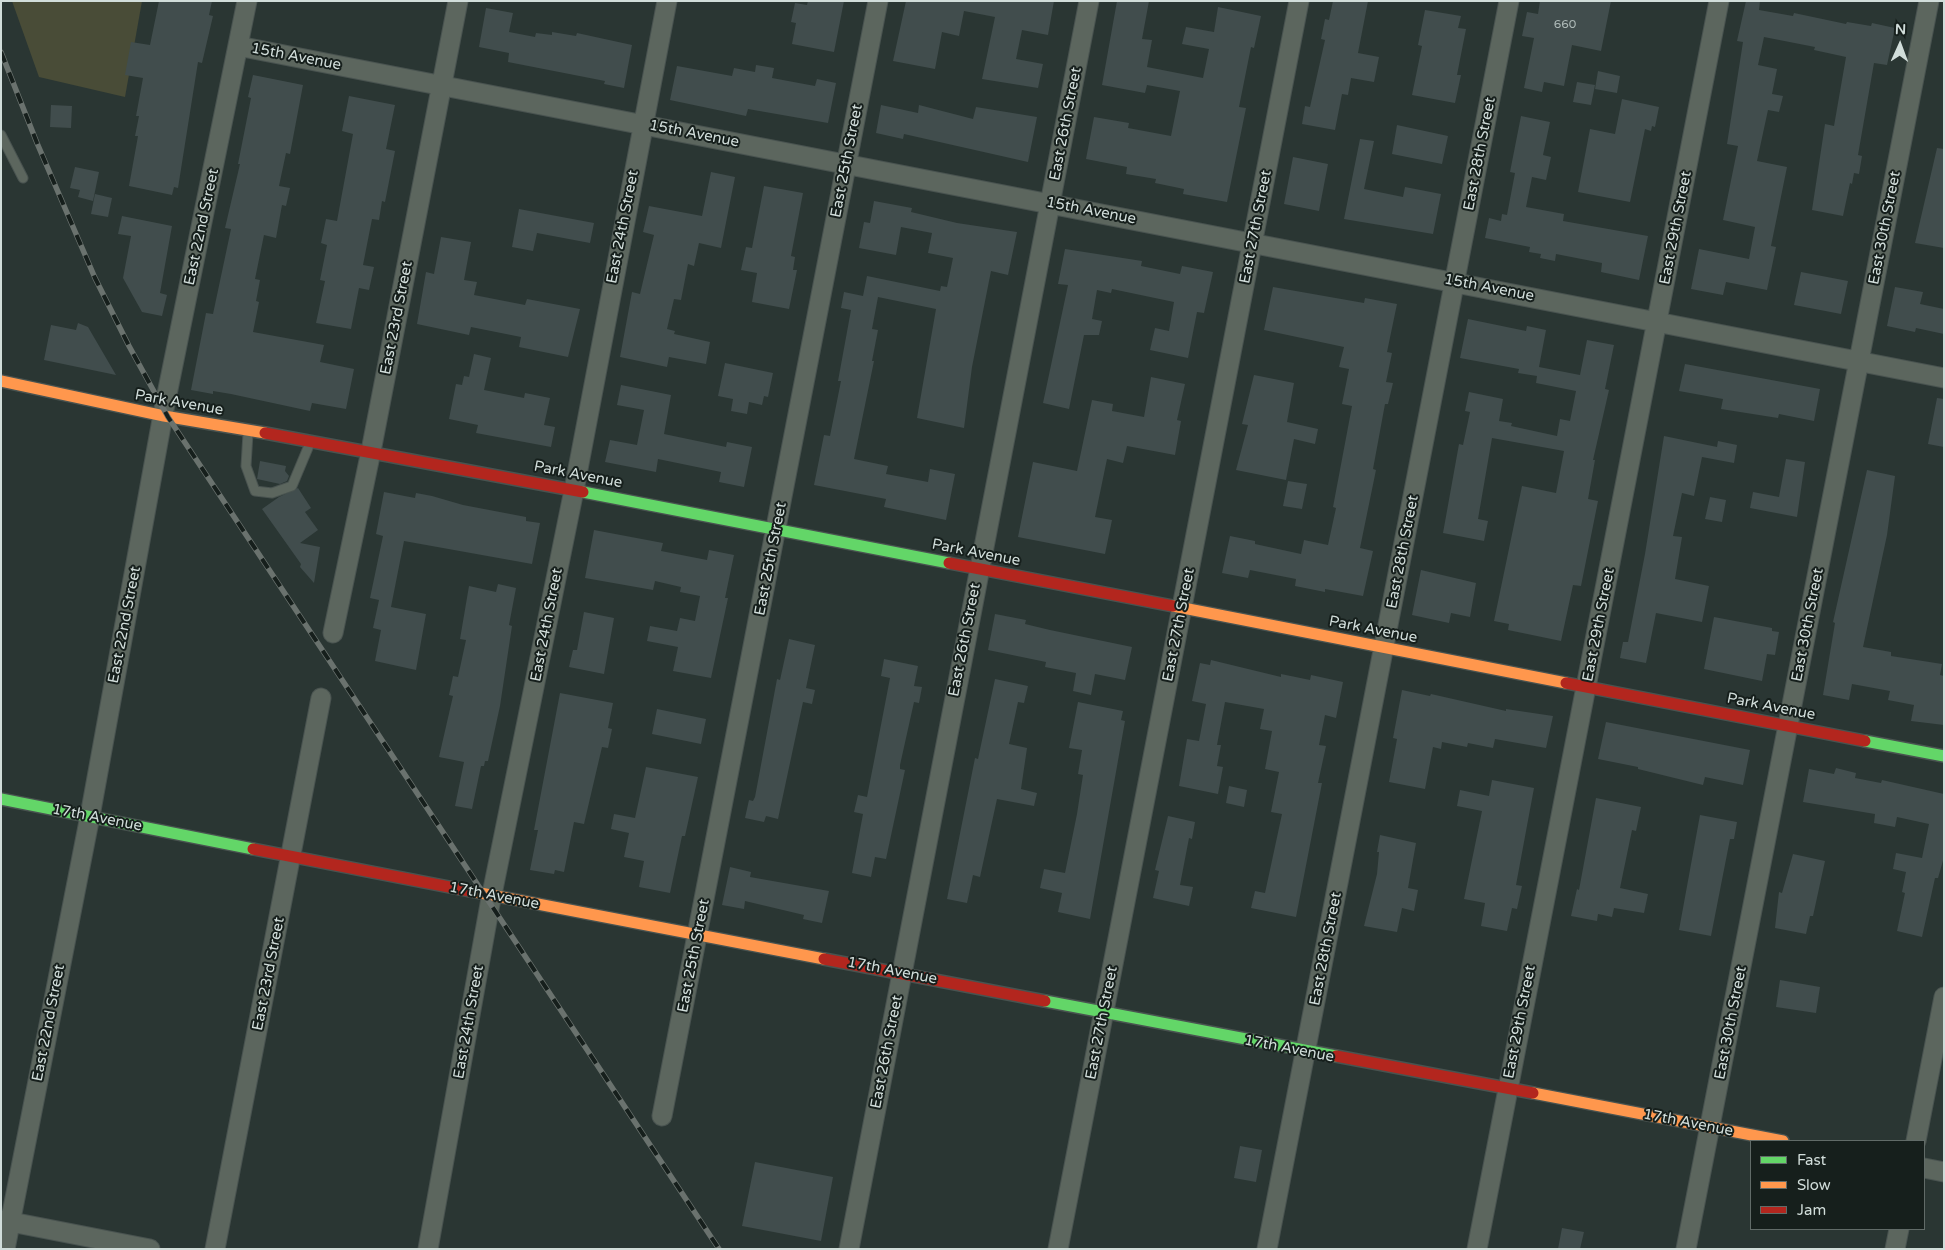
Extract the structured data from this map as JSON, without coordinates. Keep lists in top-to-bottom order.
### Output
{
  "streets": {
    "street": [
      "15th Avenue",
      "East 26th Street",
      "East 28th Street",
      "East 25th Street",
      "East 22nd Street",
      "East 24th Street",
      "East 27th Street",
      "East 29th Street",
      "East 30th Street",
      "East 23rd Street",
      "Park Avenue",
      "17th Avenue"
    ]
  },
  "crossings": [
    ["15th Avenue", "East 26th Street"],
    ["15th Avenue", "East 28th Street"],
    ["15th Avenue", "East 25th Street"],
    ["15th Avenue", "East 22nd Street"],
    ["15th Avenue", "East 24th Street"],
    ["15th Avenue", "East 27th Street"],
    ["15th Avenue", "East 29th Street"],
    ["15th Avenue", "East 30th Street"],
    ["15th Avenue", "East 23rd Street"],
    ["East 26th Street", "Park Avenue"],
    ["East 26th Street", "17th Avenue"],
    ["East 28th Street", "Park Avenue"],
    ["East 28th Street", "17th Avenue"],
    ["East 25th Street", "Park Avenue"],
    ["East 25th Street", "17th Avenue"],
    ["East 22nd Street", "Park Avenue"],
    ["East 22nd Street", "17th Avenue"],
    ["East 24th Street", "Park Avenue"],
    ["East 24th Street", "17th Avenue"],
    ["East 27th Street", "Park Avenue"],
    ["East 27th Street", "17th Avenue"],
    ["East 29th Street", "Park Avenue"],
    ["East 29th Street", "17th Avenue"],
    ["East 30th Street", "Park Avenue"],
    ["East 30th Street", "17th Avenue"],
    ["East 23rd Street", "Park Avenue"],
    ["East 23rd Street", "17th Avenue"]
  ],
  "house_numbers": ["660"],
  "legend": ["Fast", "Slow", "Jam"],
  "north": "top"
}
